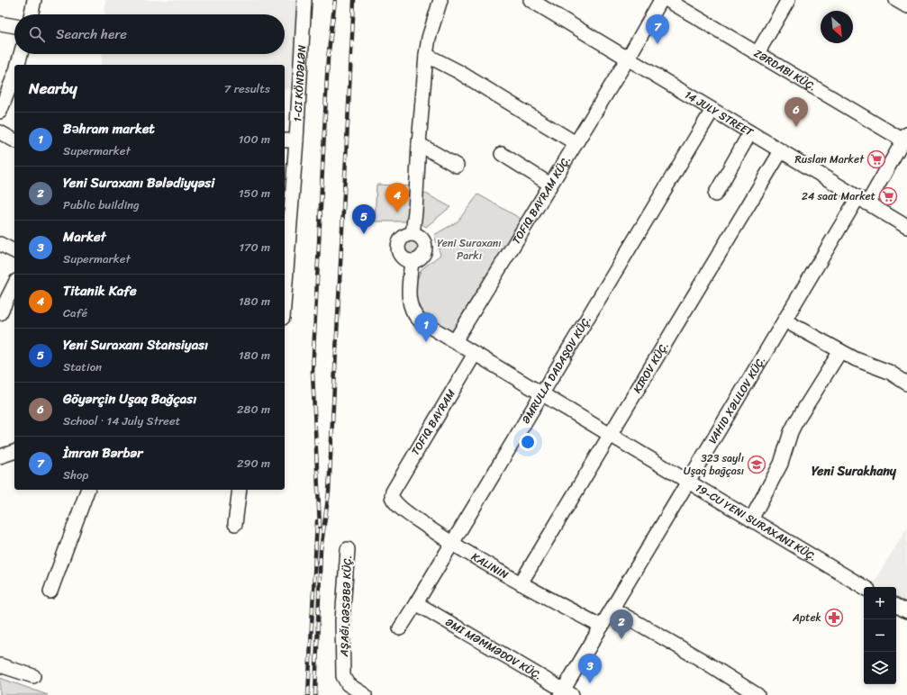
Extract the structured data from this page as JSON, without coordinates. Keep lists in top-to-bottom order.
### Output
{
  "streets": {
    "street": [
      "ZƏRDABI KÜÇ.",
      "1-CI KÖNDƏLƏN",
      "14 JULY STREET",
      "TOFIQ BAYRAM KÜÇ.",
      "KIROV KÜÇ.",
      "ƏMRULLA DADAŞOV KÜÇ.",
      "VAHID XƏLILOV KÜÇ.",
      "TOFIQ BAYRAM",
      "KALININ",
      "ƏMI MƏMMƏDOV KÜÇ."
    ]
  },
  "crossings": [
    ["ZƏRDABI KÜÇ.", "VAHID XƏLILOV KÜÇ."],
    ["14 JULY STREET", "TOFIQ BAYRAM KÜÇ."],
    ["14 JULY STREET", "KIROV KÜÇ."],
    ["14 JULY STREET", "ƏMRULLA DADAŞOV KÜÇ."],
    ["14 JULY STREET", "VAHID XƏLILOV KÜÇ."],
    ["KIROV KÜÇ.", "KALININ"],
    ["ƏMRULLA DADAŞOV KÜÇ.", "KALININ"],
    ["ƏMRULLA DADAŞOV KÜÇ.", "ƏMI MƏMMƏDOV KÜÇ."],
    ["VAHID XƏLILOV KÜÇ.", "KALININ"],
    ["VAHID XƏLILOV KÜÇ.", "ƏMI MƏMMƏDOV KÜÇ."],
    ["TOFIQ BAYRAM", "KALININ"]
  ],
  "districts": ["Yeni Surakhany"],
  "parks": ["Yeni Suraxanı Parkı"],
  "places": {
    "supermarket": ["Ruslan Market", "24 saat Market"],
    "school or university": ["323 saylı Uşaq bağçası"],
    "pharmacy": ["Aptek"]
  },
  "north": "bottom right",
  "page": {
    "pins": [
      "7",
      "6",
      "4",
      "5",
      "1",
      "2",
      "3"
    ],
    "search": "Search here",
    "heading": ["Nearby", "7 results"],
    "list": [
      {
        "mark": "1",
        "name": "Bәhram market",
        "note": "Supermarket",
        "value": "100 m"
      },
      {
        "mark": "2",
        "name": "Yeni Suraxanı Bələdiyyəsi",
        "note": "Public building",
        "value": "150 m"
      },
      {
        "mark": "3",
        "name": "Market",
        "note": "Supermarket",
        "value": "170 m"
      },
      {
        "mark": "4",
        "name": "Titanik Kafe",
        "note": "Café",
        "value": "180 m"
      },
      {
        "mark": "5",
        "name": "Yeni Suraxanı Stansiyası",
        "note": "Station",
        "value": "180 m"
      },
      {
        "mark": "6",
        "name": "Göyərçin Uşaq Bağçası",
        "note": "School · 14 July Street",
        "value": "280 m"
      },
      {
        "mark": "7",
        "name": "İmran Bərbər",
        "note": "Shop",
        "value": "290 m"
      }
    ],
    "map_buttons": ["+", "−"]
  }
}
